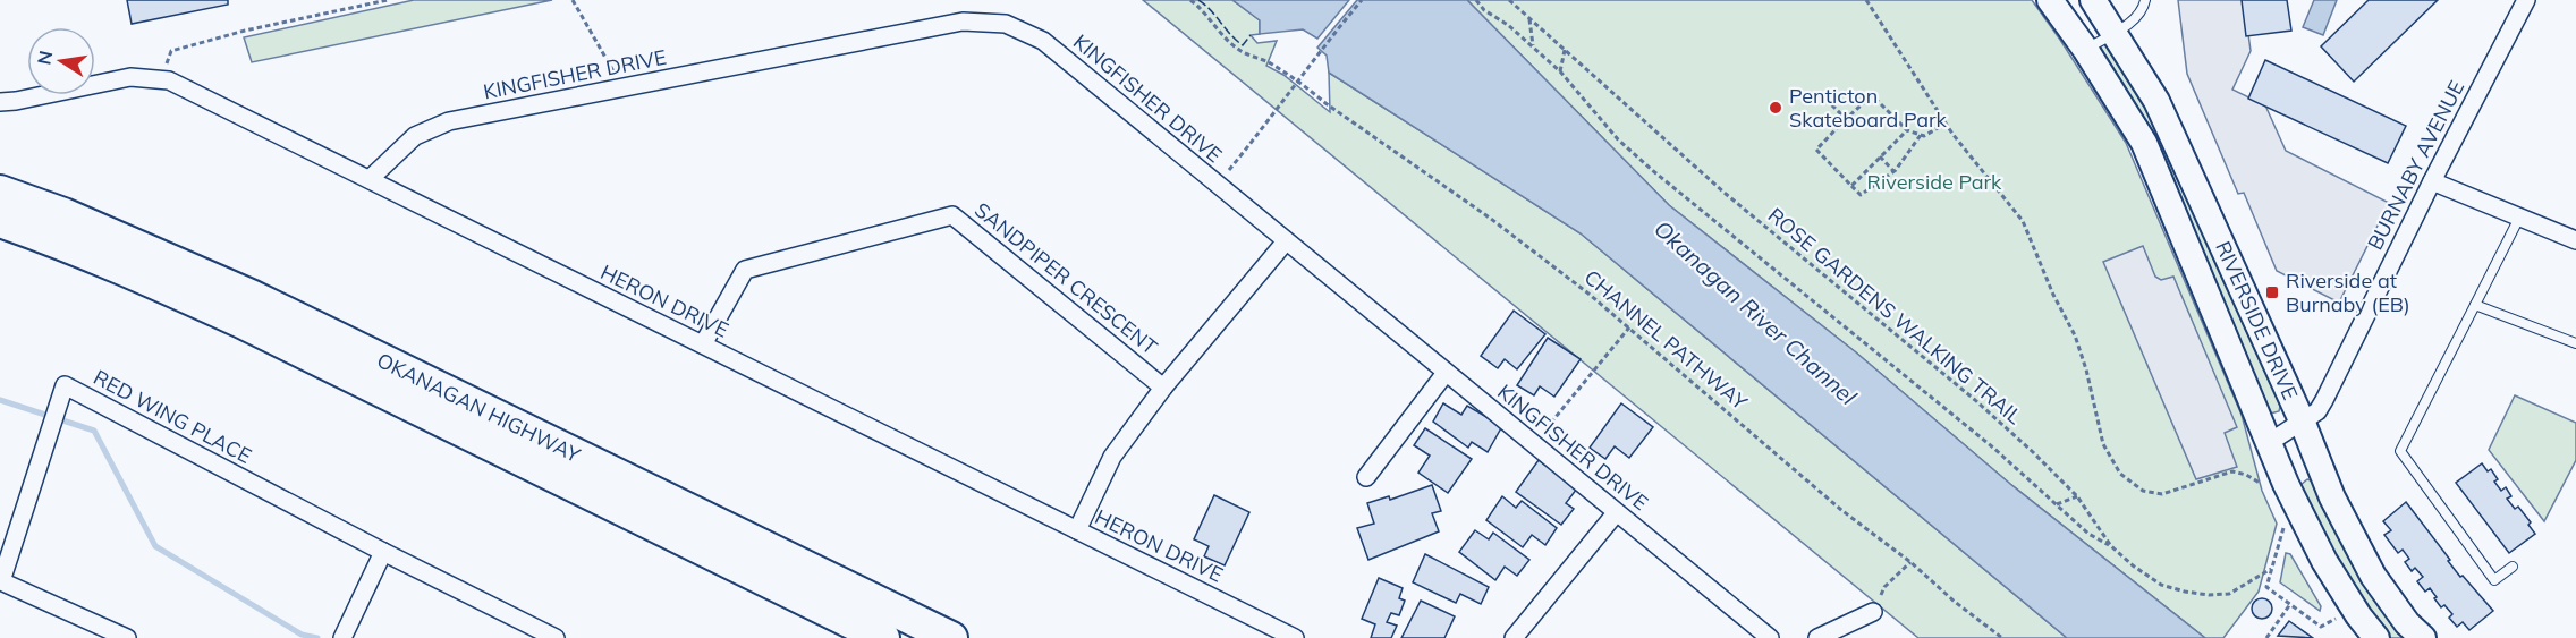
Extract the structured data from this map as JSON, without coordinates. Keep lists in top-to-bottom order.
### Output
{
  "streets": {
    "highway": ["OKANAGAN HIGHWAY"],
    "street": [
      "KINGFISHER DRIVE",
      "BURNABY AVENUE",
      "SANDPIPER CRESCENT",
      "HERON DRIVE",
      "RIVERSIDE DRIVE",
      "RED WING PLACE"
    ],
    "path": ["ROSE GARDENS WALKING TRAIL", "CHANNEL PATHWAY"]
  },
  "crossings": [
    ["KINGFISHER DRIVE", "HERON DRIVE"],
    ["BURNABY AVENUE", "RIVERSIDE DRIVE"],
    ["SANDPIPER CRESCENT", "HERON DRIVE"]
  ],
  "water": ["Okanagan River Channel"],
  "parks": ["Riverside Park"],
  "places": {
    "other": ["Penticton Skateboard Park"],
    "transit": ["Riverside at Burnaby (EB)"]
  },
  "north": "left"
}
